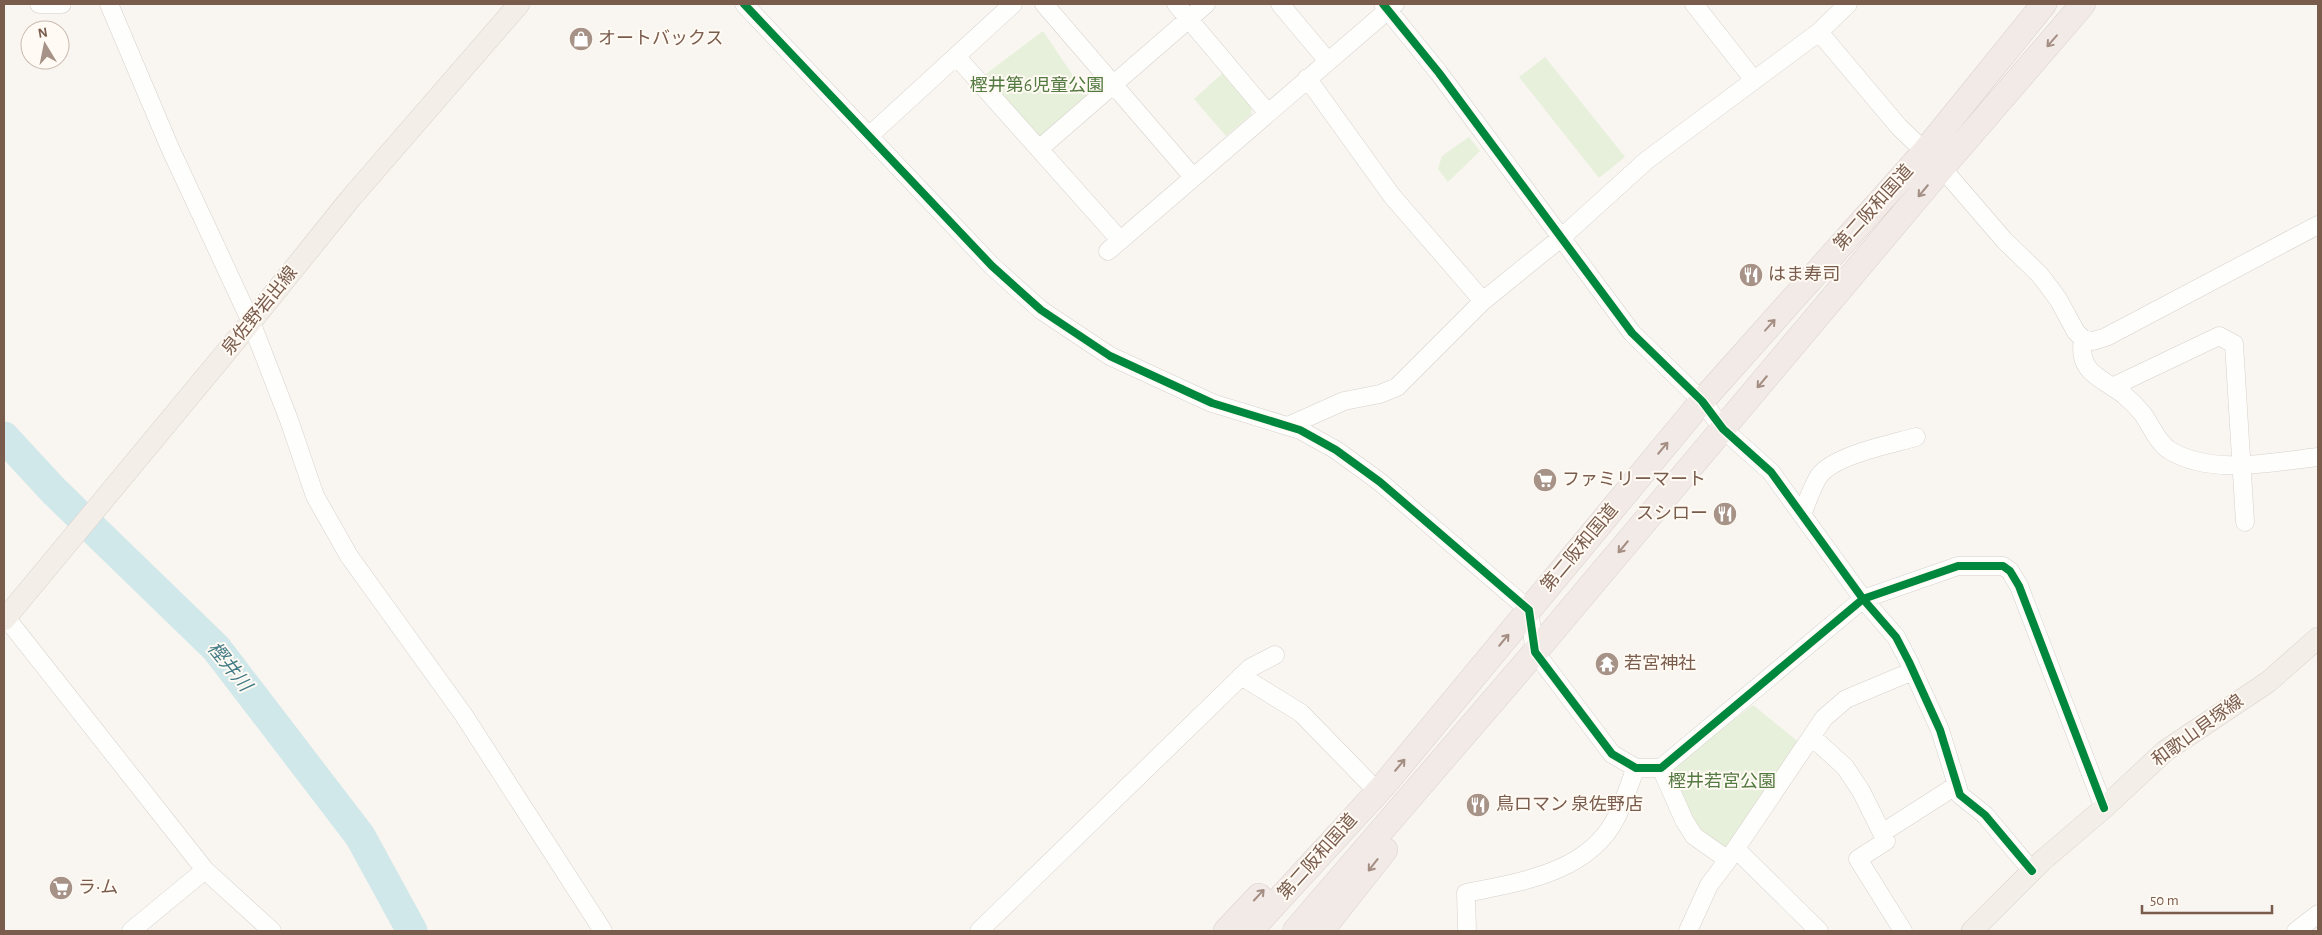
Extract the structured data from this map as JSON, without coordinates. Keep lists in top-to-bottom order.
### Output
{
  "streets": {
    "highway": ["第二阪和国道"],
    "main road": ["泉佐野岩出線", "和歌山貝塚線"]
  },
  "water": ["樫井川"],
  "parks": ["樫井第6児童公園", "樫井若宮公園"],
  "places": {
    "shop": ["オートバックス"],
    "restaurant": ["はま寿司", "スシロー", "鳥ロマン 泉佐野店"],
    "supermarket": ["ファミリーマート", "ラ•ム"],
    "temple": ["若宮神社"]
  },
  "scale_bar": "50 m",
  "north": "top"
}
